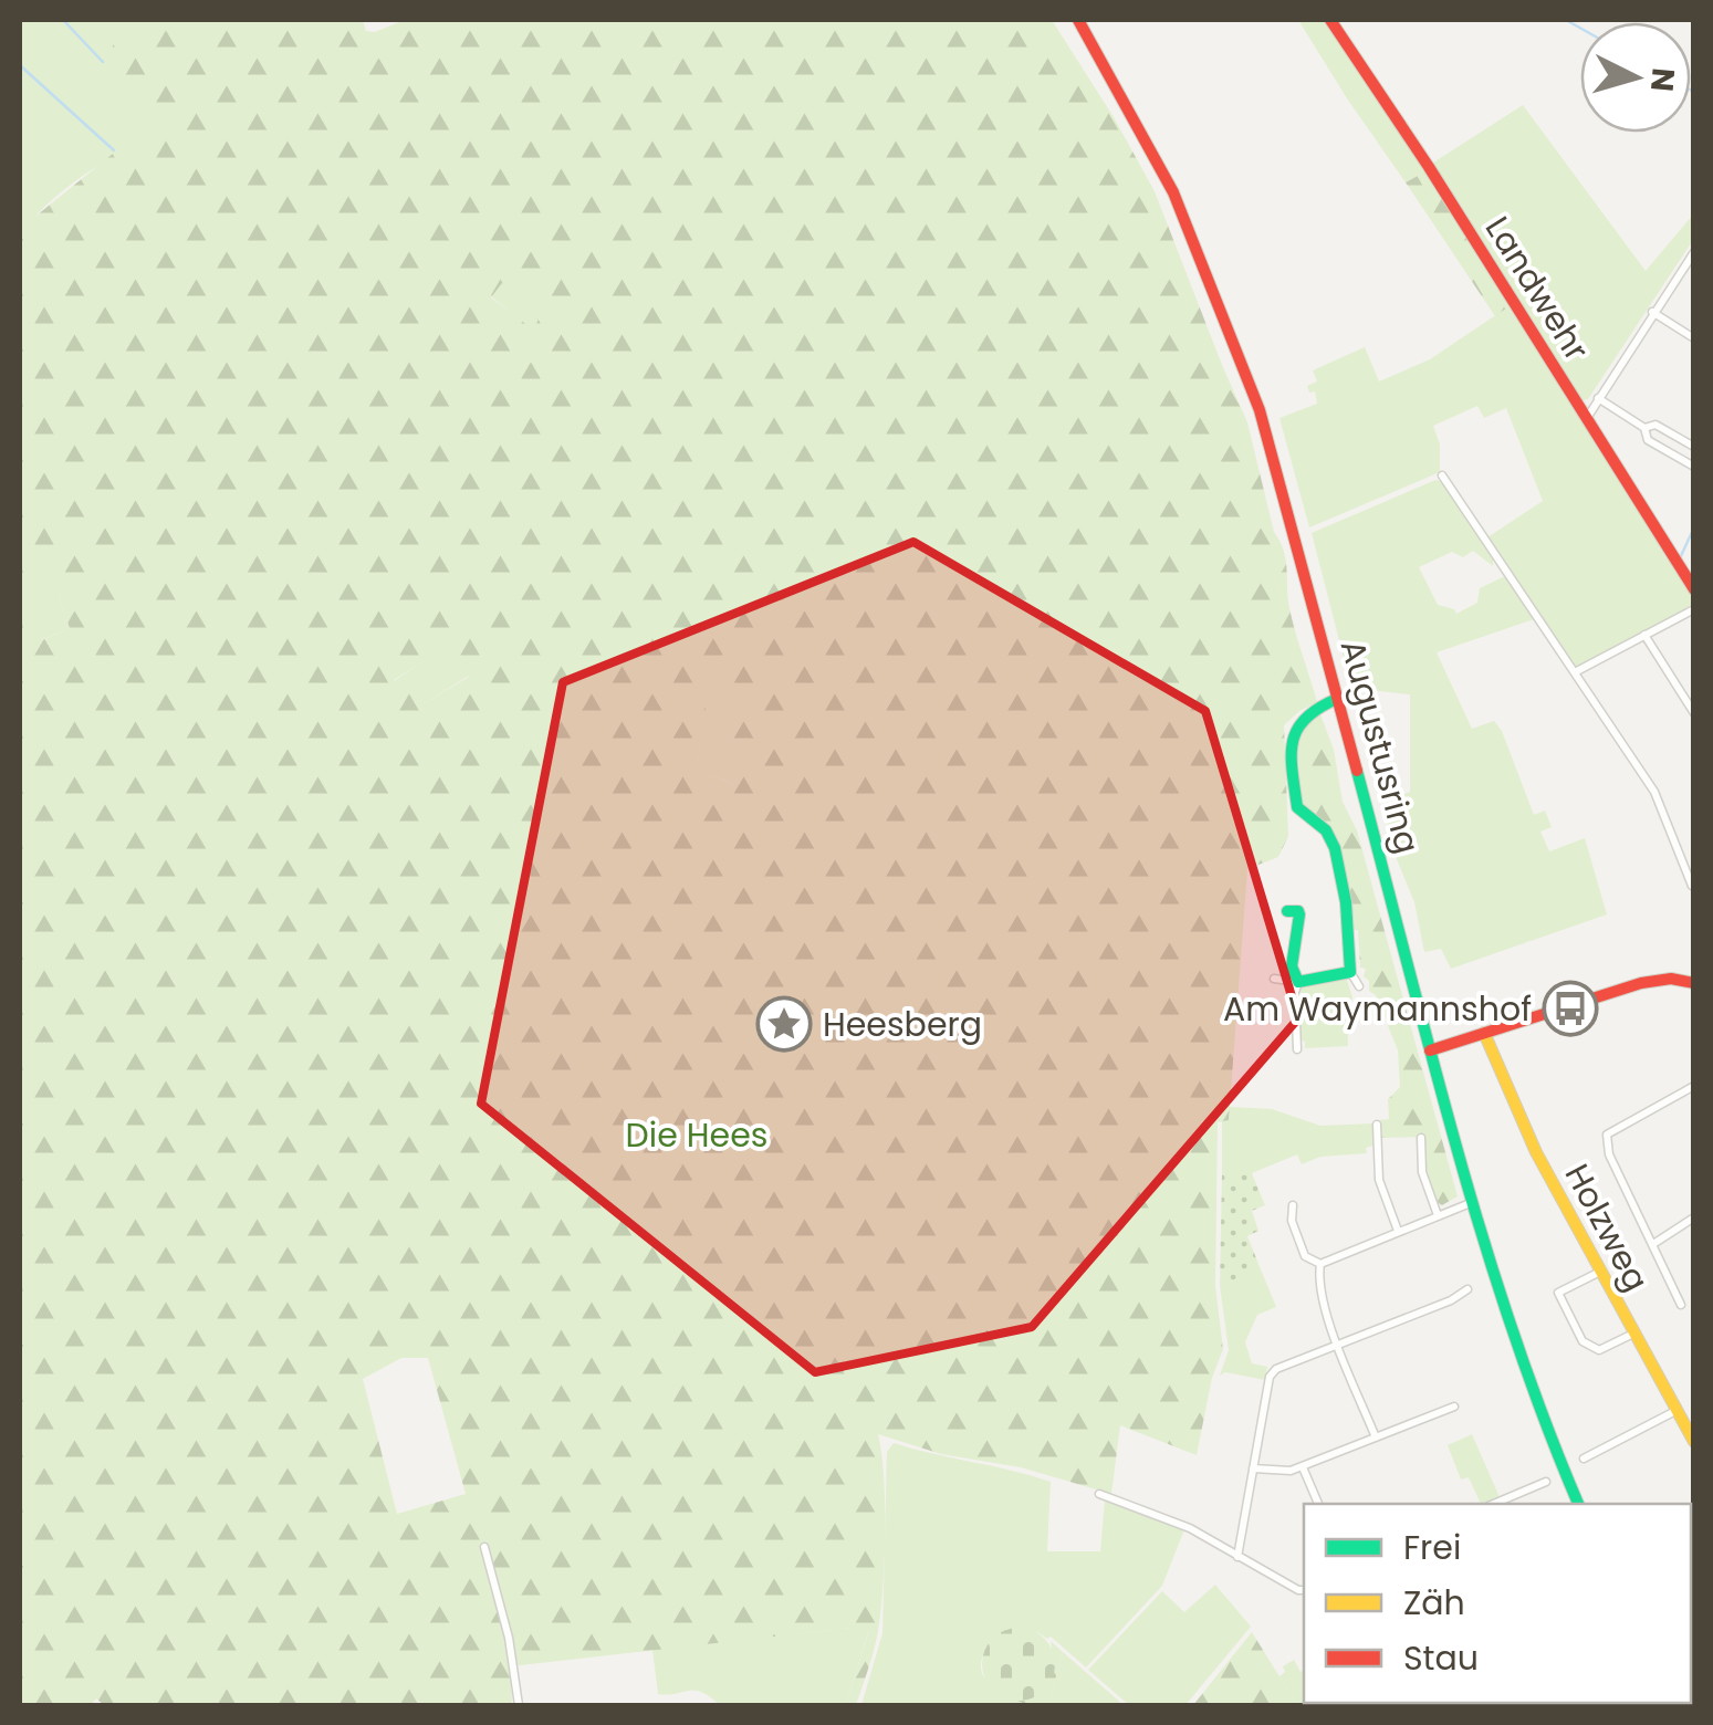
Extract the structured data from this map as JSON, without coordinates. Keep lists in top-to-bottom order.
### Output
{
  "streets": {
    "street": ["Landwehr", "Augustusring", "Holzweg"]
  },
  "parks": ["Die Hees"],
  "places": {
    "bus stop": ["Am Waymannshof"],
    "place": ["Heesberg"]
  },
  "legend": ["Frei", "Zäh", "Stau"],
  "north": "right"
}
